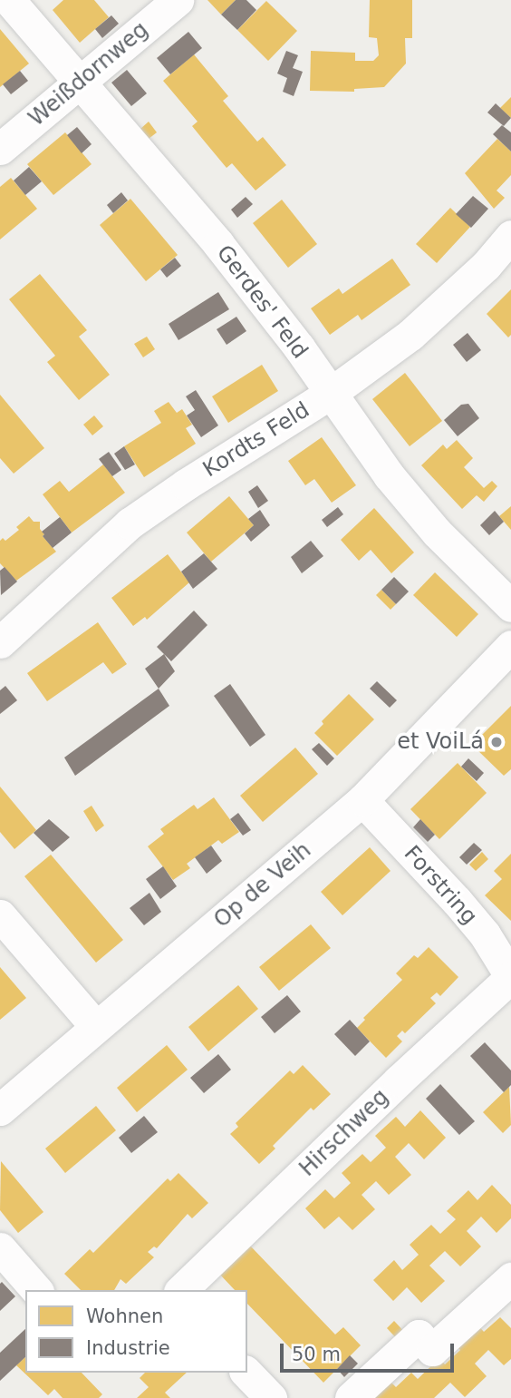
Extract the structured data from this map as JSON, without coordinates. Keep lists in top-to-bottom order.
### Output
{
  "streets": {
    "street": [
      "Weißdornweg",
      "Gerdes' Feld",
      "Kordts Feld",
      "Op de Veih",
      "Forstring",
      "Hirschweg"
    ]
  },
  "crossings": [
    ["Weißdornweg", "Gerdes' Feld"],
    ["Gerdes' Feld", "Kordts Feld"],
    ["Op de Veih", "Forstring"],
    ["Forstring", "Hirschweg"]
  ],
  "places": ["et VoiLá"],
  "legend": ["Wohnen", "Industrie"],
  "scale_bar": "50 m"
}
